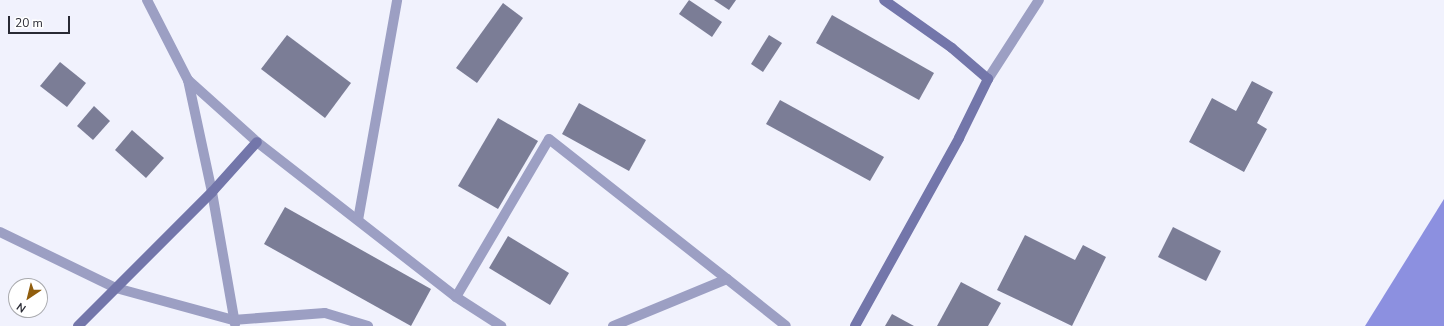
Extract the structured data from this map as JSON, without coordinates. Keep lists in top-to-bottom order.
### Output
{
  "scale_bar": "20 m",
  "north": "bottom left"
}
